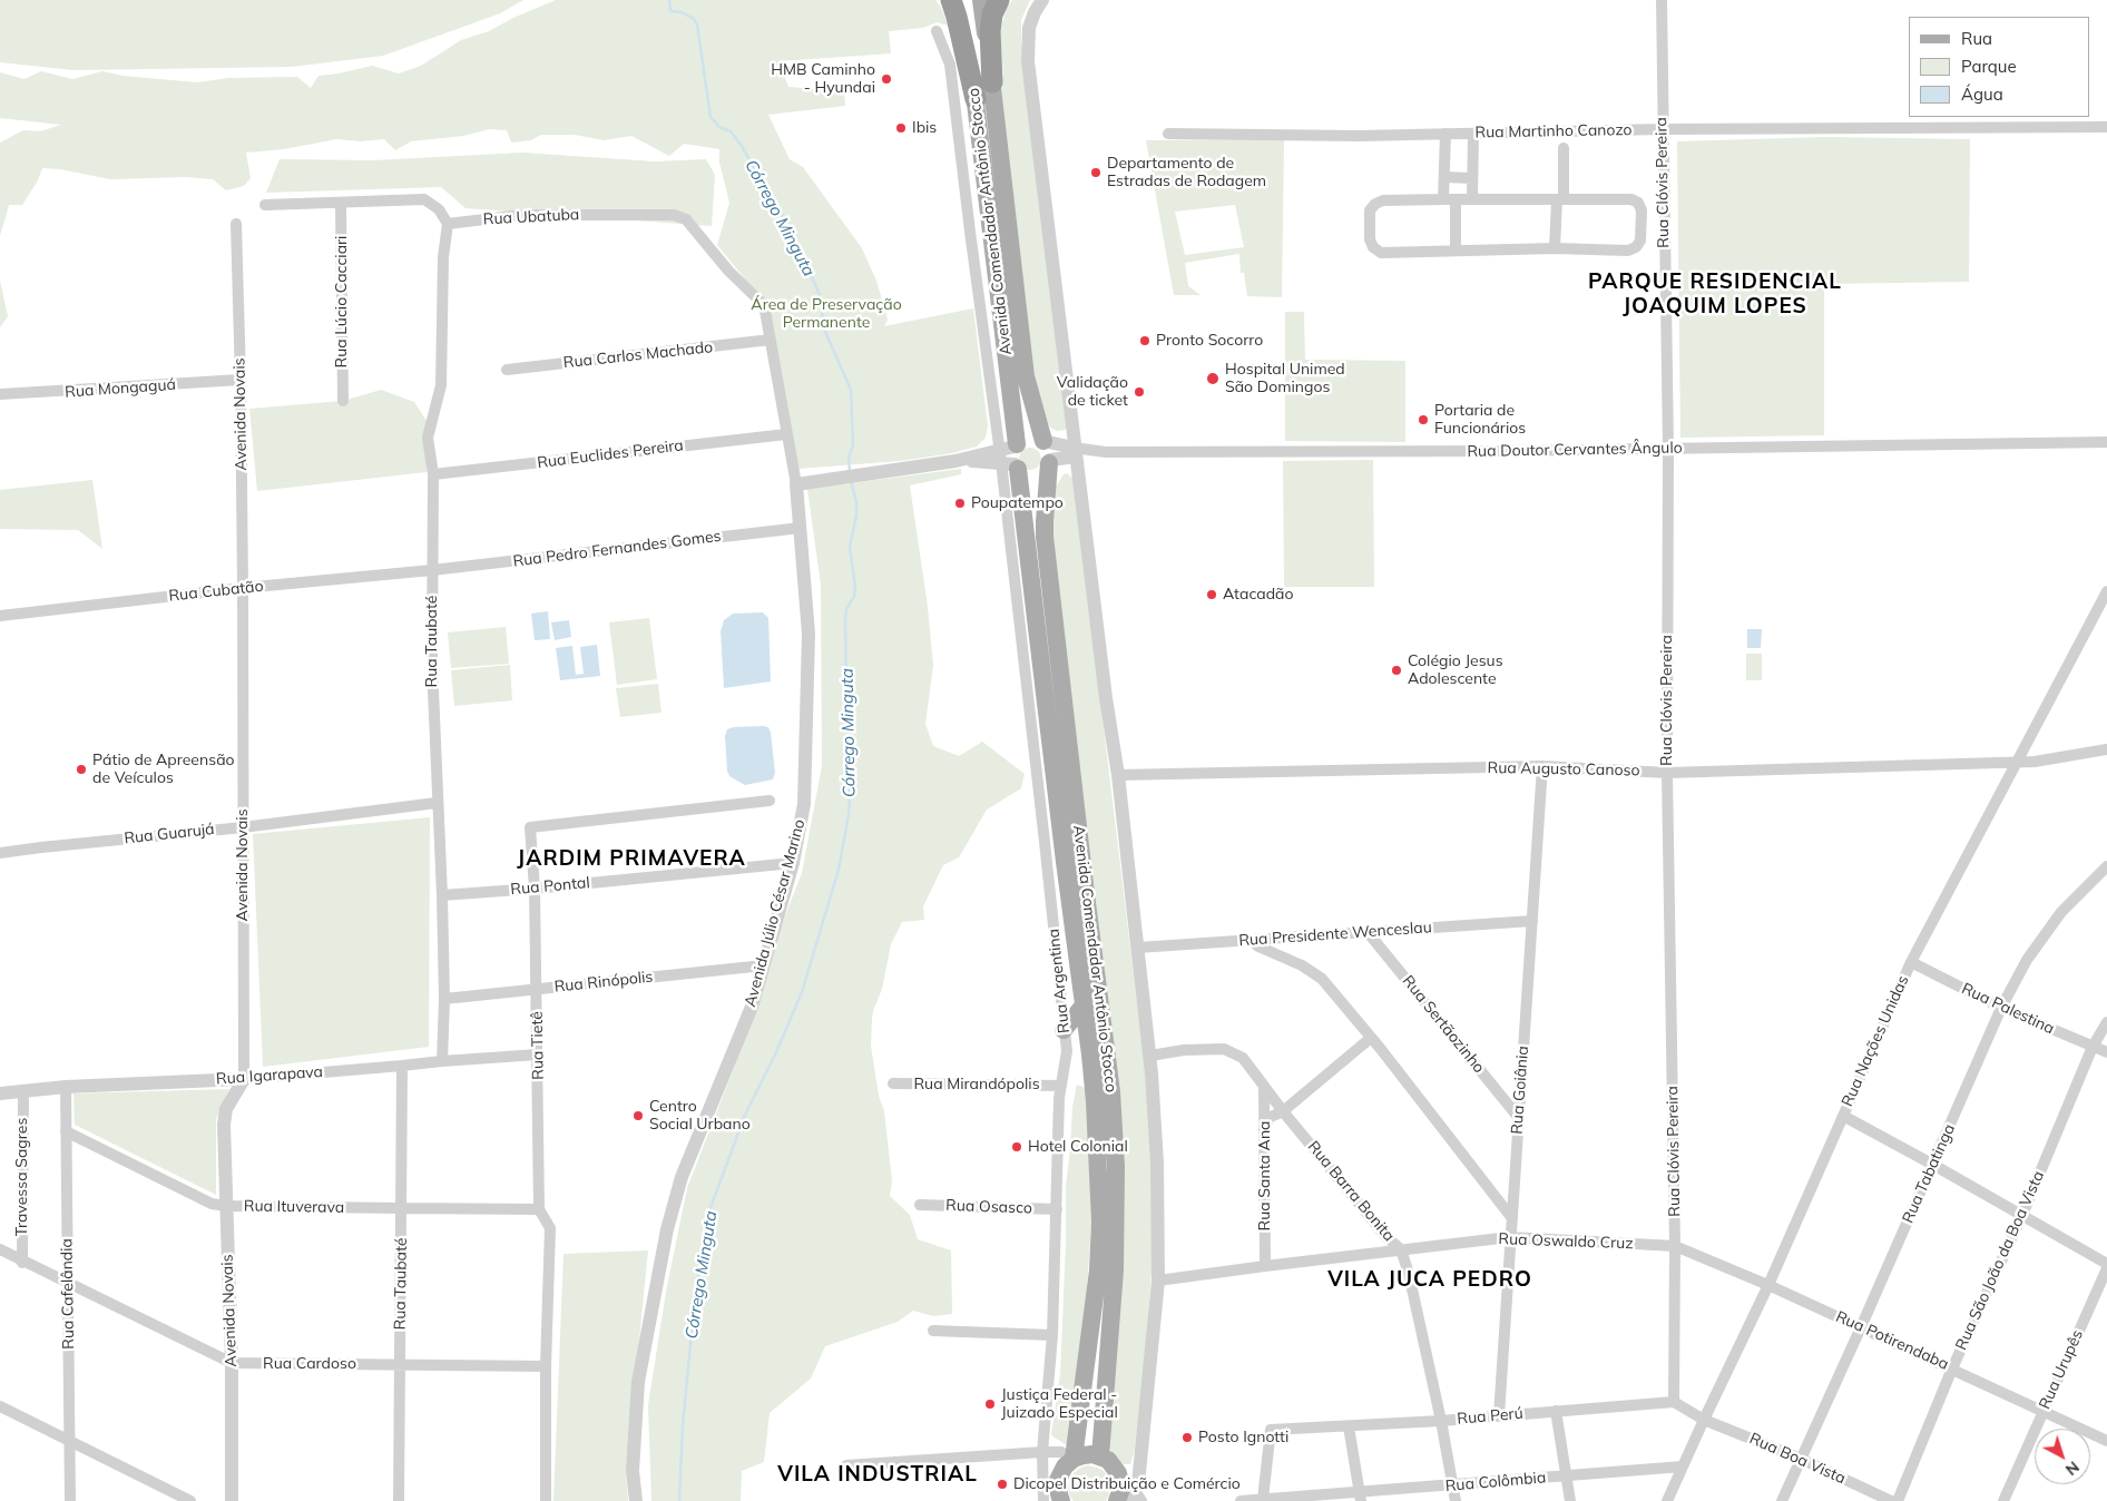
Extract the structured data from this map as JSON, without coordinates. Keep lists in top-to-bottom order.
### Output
{
  "streets": {
    "main road": ["Avenida Comendador Antônio Stocco"],
    "street": [
      "Rua Martinho Canozo",
      "Rua Clóvis Pereira",
      "Rua Ubatuba",
      "Rua Lúcio Cacciari",
      "Rua Carlos Machado",
      "Rua Mongaguá",
      "Avenida Novais",
      "Rua Doutor Cervantes Ângulo",
      "Rua Euclides Pereira",
      "Rua Pedro Fernandes Gomes",
      "Rua Cubatão",
      "Rua Taubaté",
      "Rua Augusto Canoso",
      "Rua Guarujá",
      "Rua Pontal",
      "Avenida Júlio César Marino",
      "Rua Presidente Wenceslau",
      "Rua Argentina",
      "Rua Rinópolis",
      "Rua Palestina",
      "Rua Sertãozinho",
      "Rua Nações Unidas",
      "Rua Tietê",
      "Rua Igarapava",
      "Rua Mirandópolis",
      "Rua Goiânia",
      "Rua Tabatinga",
      "Rua Santa Ana",
      "Travessa Sagres",
      "Rua Barra Bonita",
      "Rua Ituverava",
      "Rua Osasco",
      "Rua Oswaldo Cruz",
      "Rua São João da Boa Vista",
      "Rua Cafelândia",
      "Rua Potirendaba",
      "Rua Cardoso",
      "Rua Urupês",
      "Rua Perú",
      "Rua Boa Vista",
      "Rua Colômbia"
    ]
  },
  "crossings": [
    ["Rua Martinho Canozo", "Rua Clóvis Pereira"],
    ["Rua Clóvis Pereira", "Rua Doutor Cervantes Ângulo"],
    ["Rua Clóvis Pereira", "Rua Augusto Canoso"],
    ["Rua Clóvis Pereira", "Rua Oswaldo Cruz"],
    ["Rua Clóvis Pereira", "Rua Potirendaba"],
    ["Rua Clóvis Pereira", "Rua Perú"],
    ["Rua Ubatuba", "Rua Taubaté"],
    ["Rua Ubatuba", "Avenida Júlio César Marino"],
    ["Avenida Comendador Antônio Stocco", "Rua Argentina"],
    ["Rua Carlos Machado", "Avenida Júlio César Marino"],
    ["Rua Mongaguá", "Avenida Novais"],
    ["Avenida Novais", "Rua Cubatão"],
    ["Avenida Novais", "Rua Guarujá"],
    ["Avenida Novais", "Rua Igarapava"],
    ["Avenida Novais", "Rua Ituverava"],
    ["Avenida Novais", "Rua Cardoso"],
    ["Rua Euclides Pereira", "Rua Taubaté"],
    ["Rua Euclides Pereira", "Avenida Júlio César Marino"],
    ["Rua Pedro Fernandes Gomes", "Rua Cubatão"],
    ["Rua Pedro Fernandes Gomes", "Rua Taubaté"],
    ["Rua Pedro Fernandes Gomes", "Avenida Júlio César Marino"],
    ["Rua Cubatão", "Rua Taubaté"],
    ["Rua Taubaté", "Rua Guarujá"],
    ["Rua Taubaté", "Rua Pontal"],
    ["Rua Taubaté", "Rua Rinópolis"],
    ["Rua Taubaté", "Rua Igarapava"],
    ["Rua Taubaté", "Rua Ituverava"],
    ["Rua Taubaté", "Rua Cardoso"],
    ["Rua Augusto Canoso", "Rua Nações Unidas"],
    ["Rua Augusto Canoso", "Rua Goiânia"],
    ["Rua Pontal", "Avenida Júlio César Marino"],
    ["Rua Pontal", "Rua Tietê"],
    ["Avenida Júlio César Marino", "Rua Rinópolis"],
    ["Rua Presidente Wenceslau", "Rua Sertãozinho"],
    ["Rua Presidente Wenceslau", "Rua Goiânia"],
    ["Rua Argentina", "Rua Mirandópolis"],
    ["Rua Argentina", "Rua Osasco"],
    ["Rua Rinópolis", "Rua Tietê"],
    ["Rua Palestina", "Rua Nações Unidas"],
    ["Rua Palestina", "Rua Tabatinga"],
    ["Rua Palestina", "Rua São João da Boa Vista"],
    ["Rua Sertãozinho", "Rua Goiânia"],
    ["Rua Nações Unidas", "Rua Potirendaba"],
    ["Rua Nações Unidas", "Rua Boa Vista"],
    ["Rua Nações Unidas", "Rua Colômbia"],
    ["Rua Tietê", "Rua Igarapava"],
    ["Rua Tietê", "Rua Ituverava"],
    ["Rua Tietê", "Rua Cardoso"],
    ["Rua Igarapava", "Travessa Sagres"],
    ["Rua Igarapava", "Rua Cafelândia"],
    ["Rua Goiânia", "Rua Oswaldo Cruz"],
    ["Rua Goiânia", "Rua Perú"],
    ["Rua Tabatinga", "Rua Potirendaba"],
    ["Rua Tabatinga", "Rua Boa Vista"],
    ["Rua Santa Ana", "Rua Barra Bonita"],
    ["Rua Santa Ana", "Rua Oswaldo Cruz"],
    ["Travessa Sagres", "Rua Cardoso"],
    ["Rua Barra Bonita", "Rua Oswaldo Cruz"],
    ["Rua Barra Bonita", "Rua Perú"],
    ["Rua Barra Bonita", "Rua Colômbia"],
    ["Rua Ituverava", "Rua Cafelândia"],
    ["Rua Oswaldo Cruz", "Rua Potirendaba"],
    ["Rua São João da Boa Vista", "Rua Potirendaba"],
    ["Rua Cafelândia", "Rua Cardoso"],
    ["Rua Potirendaba", "Rua Urupês"],
    ["Rua Perú", "Rua Colômbia"]
  ],
  "districts": [
    "PARQUE RESIDENCIAL JOAQUIM LOPES",
    "JARDIM PRIMAVERA",
    "VILA JUCA PEDRO",
    "VILA INDUSTRIAL"
  ],
  "water": ["Córrego Minguta"],
  "parks": ["Área de Preservação Permanente"],
  "places": [
    "HMB Caminho - Hyundai",
    "Ibis",
    "Departamento de Estradas de Rodagem",
    "Pronto Socorro",
    "Hospital Unimed São Domingos",
    "Validação de ticket",
    "Portaria de Funcionários",
    "Poupatempo",
    "Atacadão",
    "Colégio Jesus Adolescente",
    "Pátio de Apreensão de Veículos",
    "Centro Social Urbano",
    "Hotel Colonial",
    "Justiça Federal - Juizado Especial",
    "Posto Ignotti",
    "Dicopel Distribuição e Comércio"
  ],
  "legend": ["Rua", "Parque", "Água"],
  "north": "bottom right"
}
